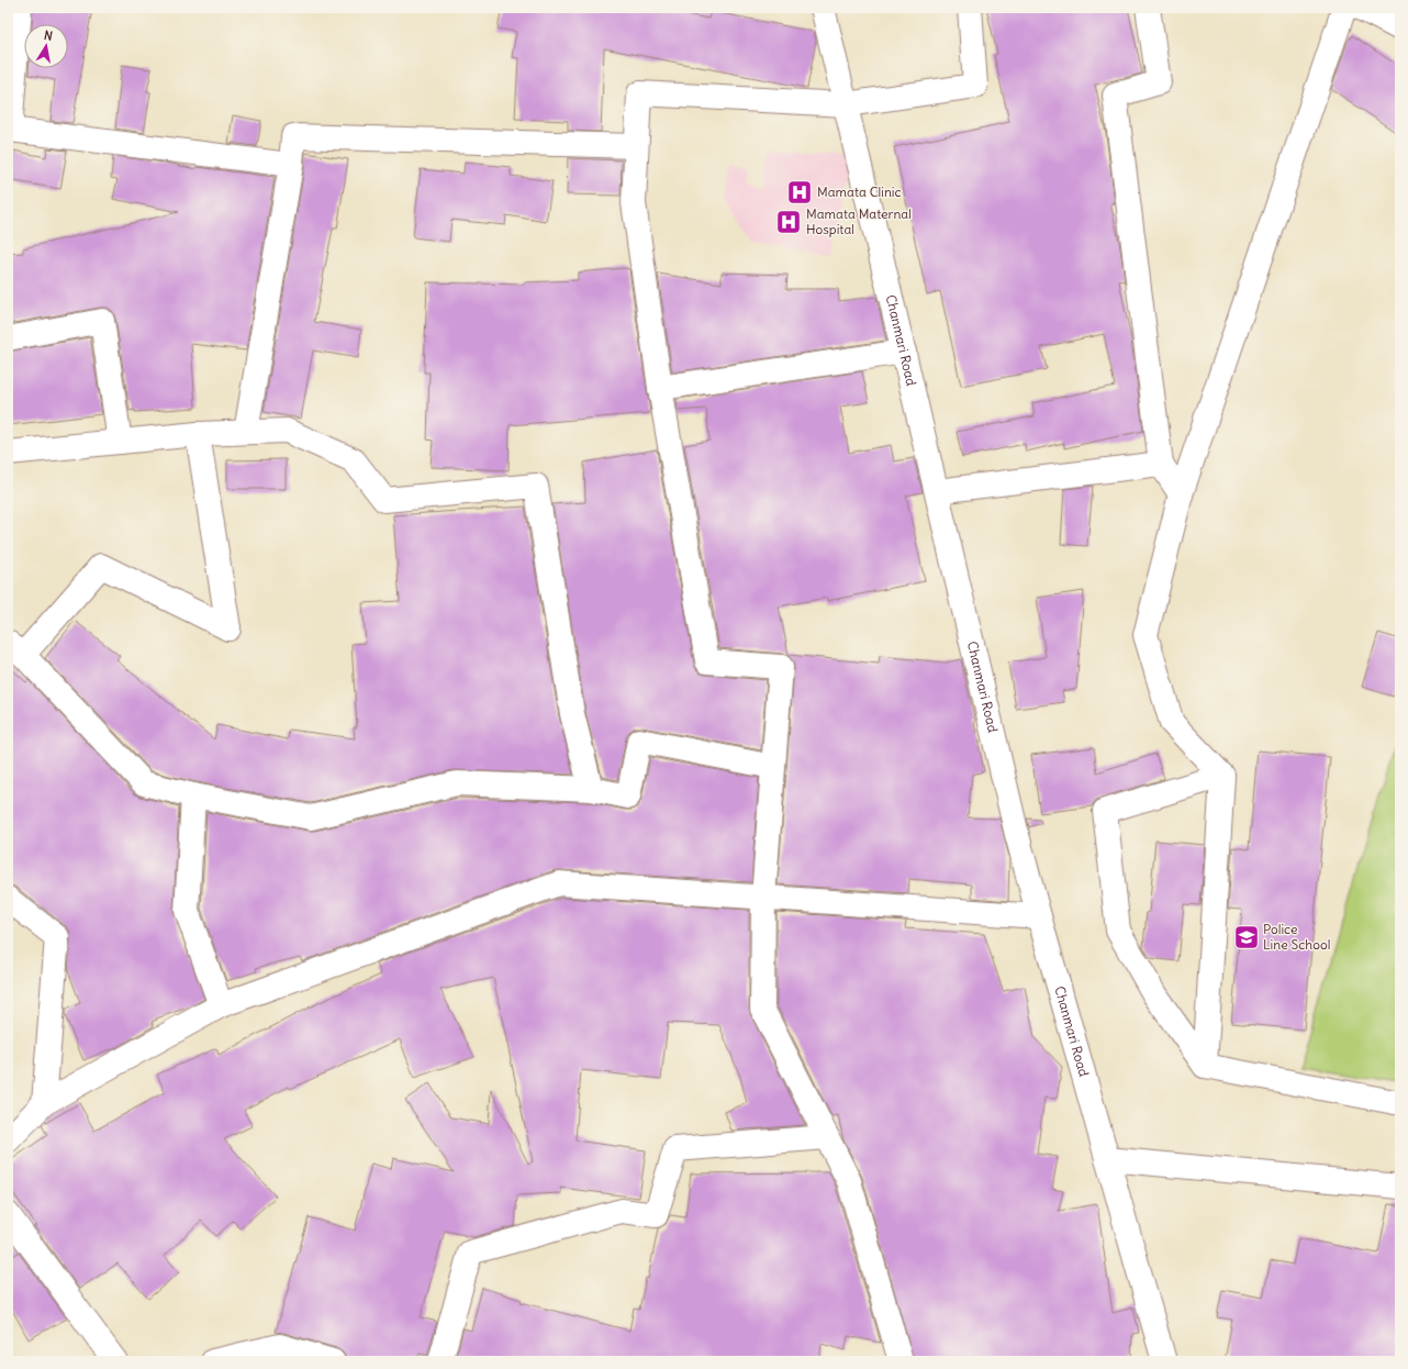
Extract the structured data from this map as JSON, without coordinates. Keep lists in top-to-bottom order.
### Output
{
  "streets": {
    "street": ["Chanmari Road"]
  },
  "places": {
    "hospital": ["Mamata Clinic", "Mamata Maternal Hospital"],
    "school or university": ["Police Line School"]
  },
  "north": "top"
}
